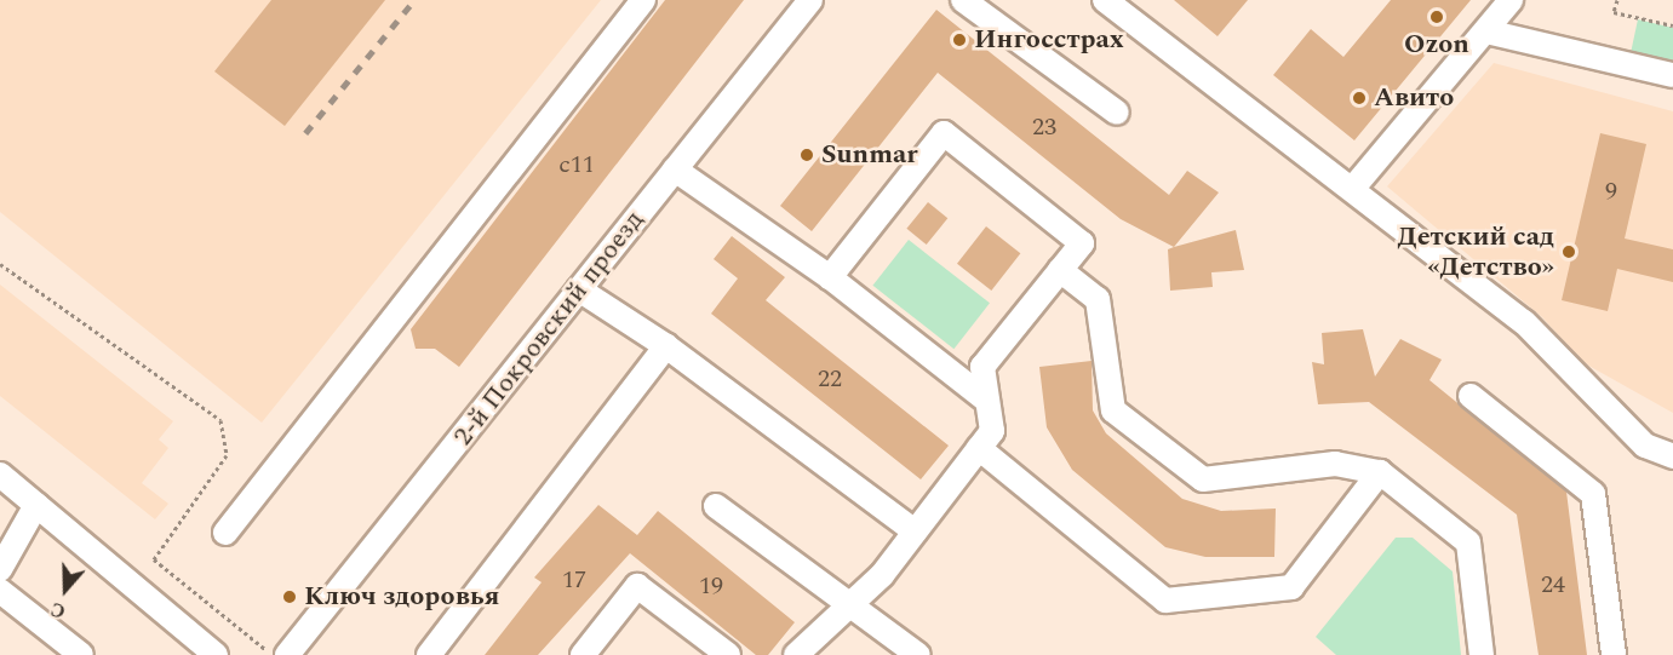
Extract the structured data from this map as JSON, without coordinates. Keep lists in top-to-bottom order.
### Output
{
  "streets": {
    "street": ["2-й Покровский проезд"]
  },
  "places": [
    "Ozon",
    "Ингосстрах",
    "Авито",
    "Sunmar",
    "Детский сад «Детство»",
    "Ключ здоровья"
  ],
  "house_numbers": [
    "23",
    "с11",
    "9",
    "22",
    "17",
    "24",
    "19"
  ],
  "north": "bottom"
}
